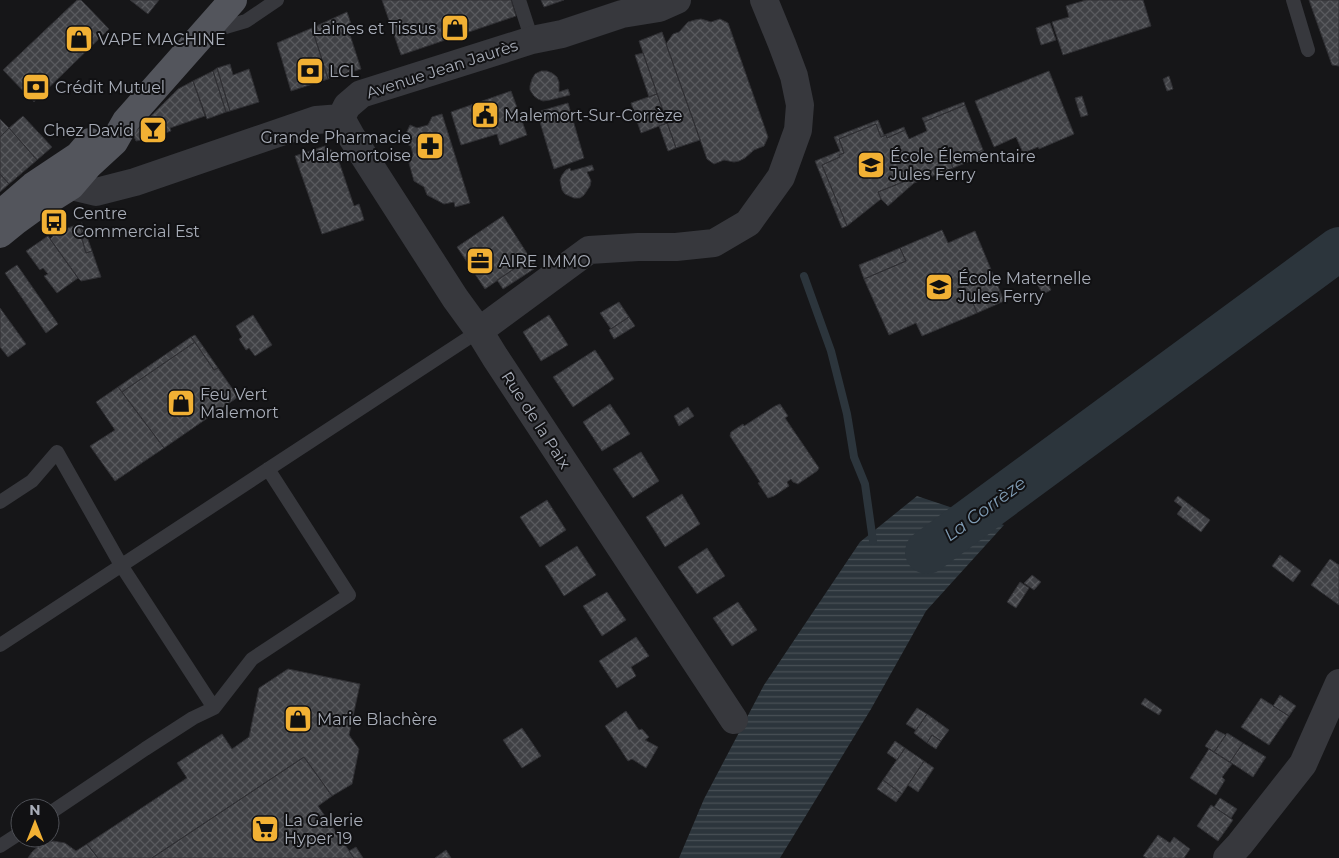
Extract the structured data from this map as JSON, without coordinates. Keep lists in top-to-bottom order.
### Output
{
  "streets": {
    "street": ["Avenue Jean Jaurès", "Rue de la Paix"]
  },
  "crossings": [
    ["Avenue Jean Jaurès", "Rue de la Paix"]
  ],
  "water": ["La Corrèze"],
  "places": {
    "shop": [
      "Laines et Tissus",
      "VAPE MACHINE",
      "Feu Vert Malemort",
      "Marie Blachère"
    ],
    "bank": ["LCL", "Crédit Mutuel"],
    "public building": ["Malemort-Sur-Corrèze"],
    "bar": ["Chez David"],
    "pharmacy": ["Grande Pharmacie Malemortoise"],
    "school or university": ["École Élementaire Jules Ferry", "École Maternelle Jules Ferry"],
    "bus stop": ["Centre Commercial Est"],
    "office": ["AIRE IMMO"],
    "supermarket": ["La Galerie Hyper 19"]
  },
  "north": "top"
}
